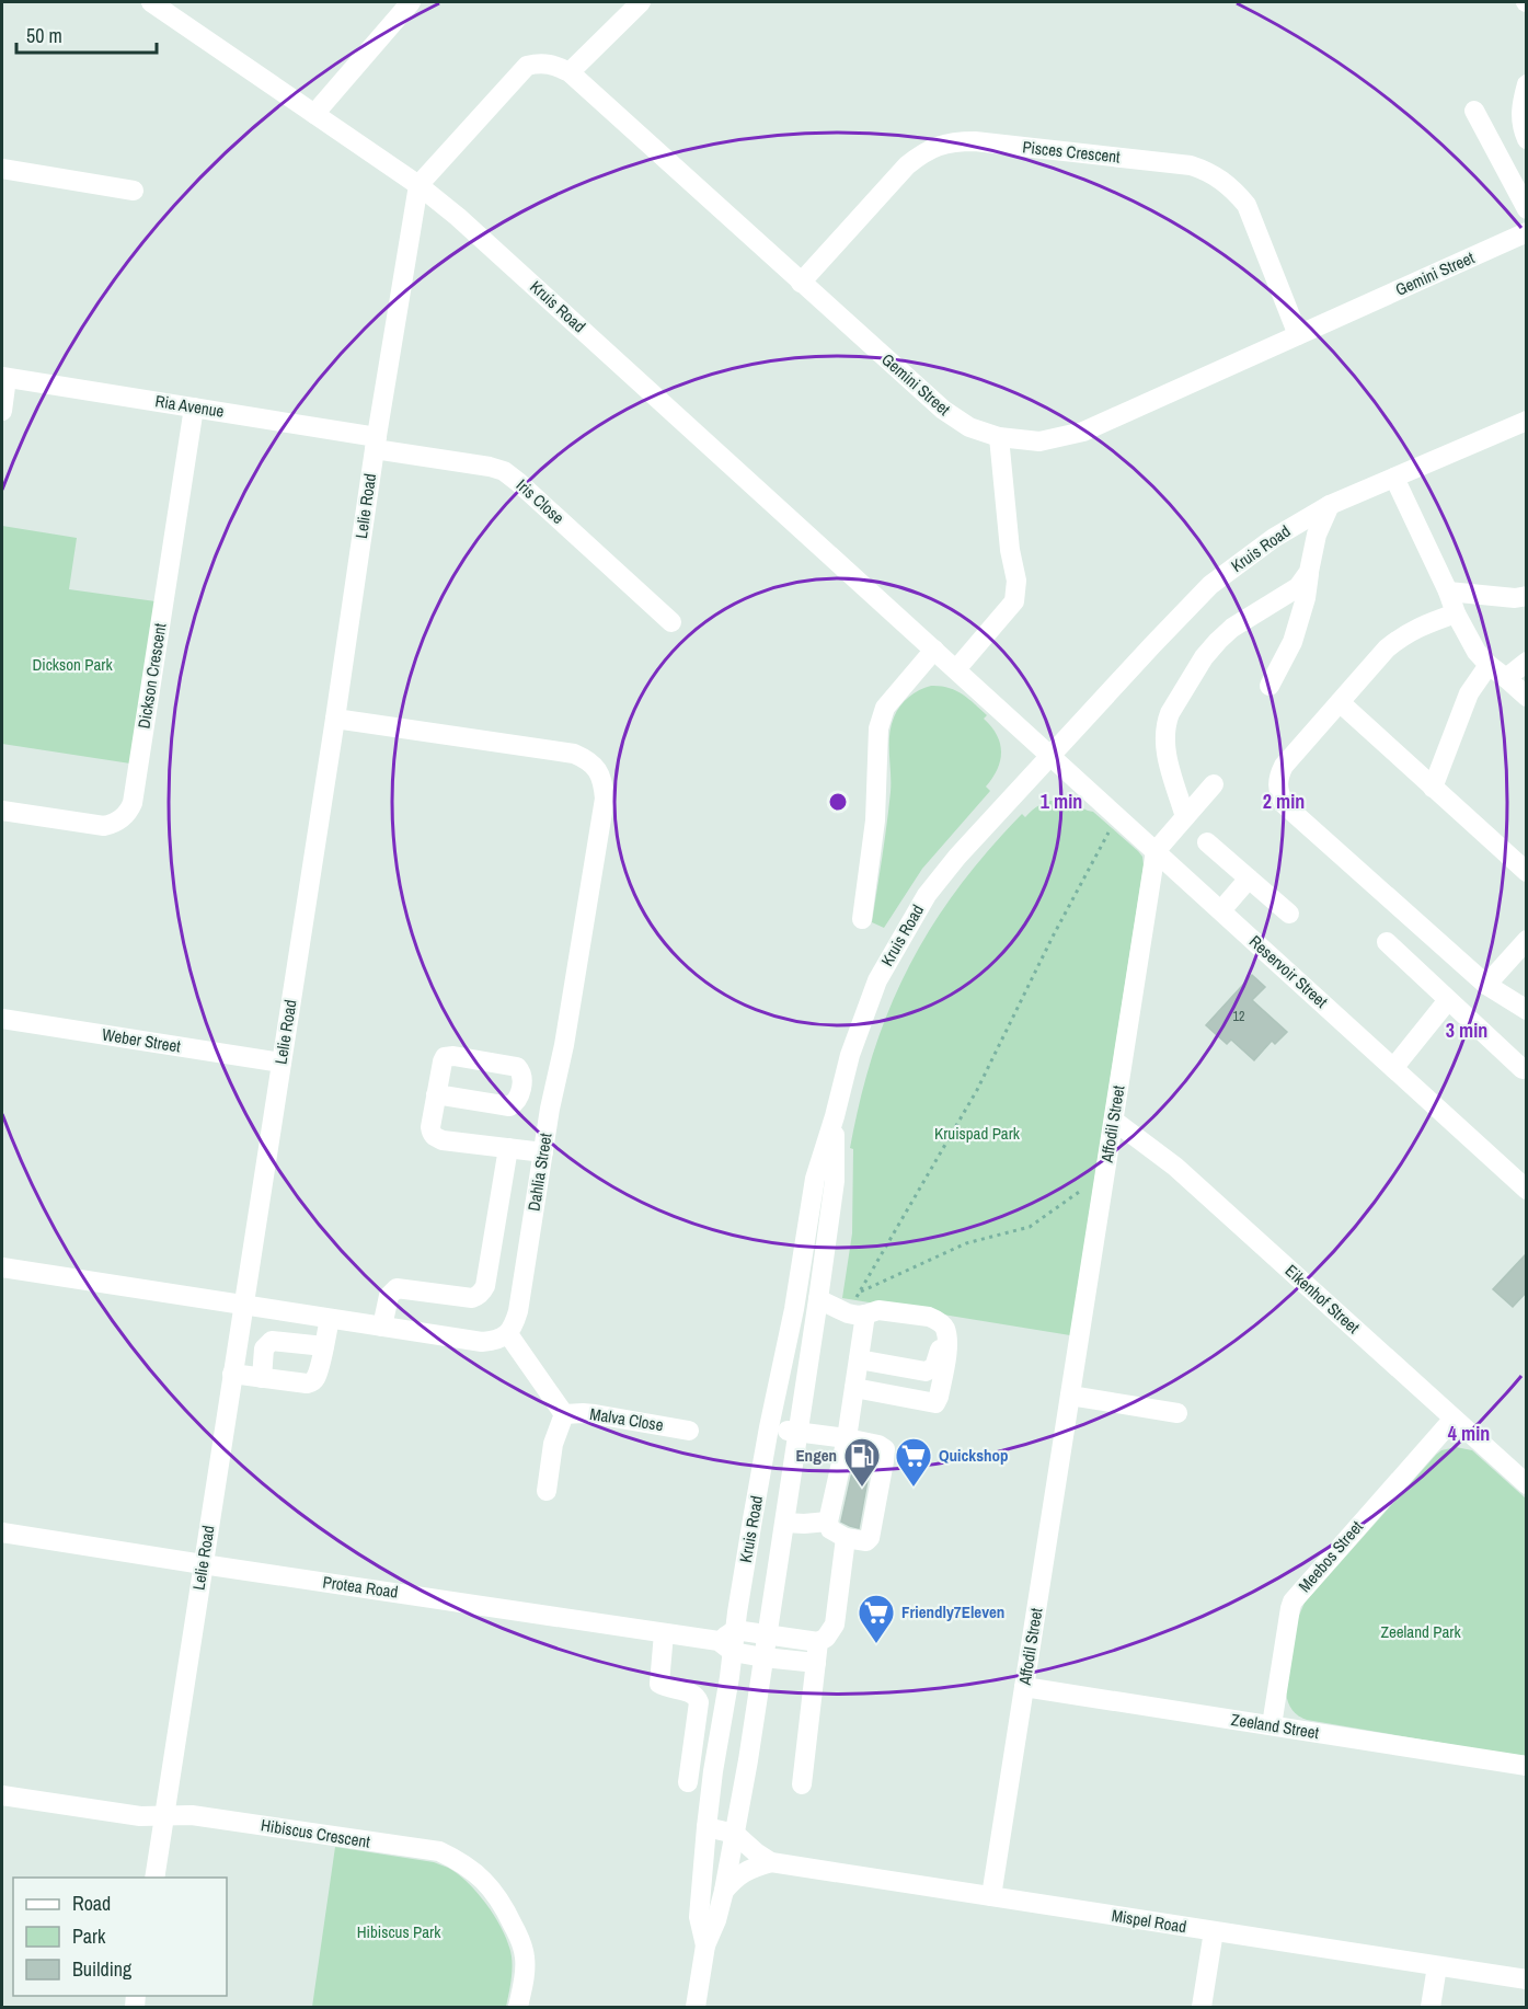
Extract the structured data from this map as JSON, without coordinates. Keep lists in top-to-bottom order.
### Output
{
  "streets": {
    "street": [
      "Pisces Crescent",
      "Gemini Street",
      "Kruis Road",
      "Ria Avenue",
      "Iris Close",
      "Lelie Road",
      "Dickson Crescent",
      "Reservoir Street",
      "Weber Street",
      "Affodil Street",
      "Dahlia Street",
      "Eikenhof Street",
      "Malva Close",
      "Meebos Street",
      "Protea Road",
      "Zeeland Street",
      "Hibiscus Crescent",
      "Mispel Road"
    ]
  },
  "crossings": [
    ["Pisces Crescent", "Gemini Street"],
    ["Gemini Street", "Kruis Road"],
    ["Gemini Street", "Lelie Road"],
    ["Kruis Road", "Lelie Road"],
    ["Kruis Road", "Reservoir Street"],
    ["Kruis Road", "Protea Road"],
    ["Kruis Road", "Mispel Road"],
    ["Ria Avenue", "Iris Close"],
    ["Ria Avenue", "Lelie Road"],
    ["Ria Avenue", "Dickson Crescent"],
    ["Iris Close", "Lelie Road"],
    ["Lelie Road", "Weber Street"],
    ["Lelie Road", "Dahlia Street"],
    ["Lelie Road", "Protea Road"],
    ["Lelie Road", "Hibiscus Crescent"],
    ["Reservoir Street", "Affodil Street"],
    ["Affodil Street", "Eikenhof Street"],
    ["Affodil Street", "Zeeland Street"],
    ["Affodil Street", "Mispel Road"],
    ["Eikenhof Street", "Meebos Street"],
    ["Meebos Street", "Zeeland Street"]
  ],
  "parks": [
    "Dickson Park",
    "Kruispad Park",
    "Zeeland Park",
    "Hibiscus Park"
  ],
  "places": {
    "fuel station": ["Engen"],
    "supermarket": ["Quickshop", "Friendly7Eleven"]
  },
  "house_numbers": ["12"],
  "legend": ["Road", "Park", "Building"],
  "scale_bar": "50 m",
  "rings": [
    "1 min",
    "2 min",
    "3 min",
    "4 min"
  ]
}
